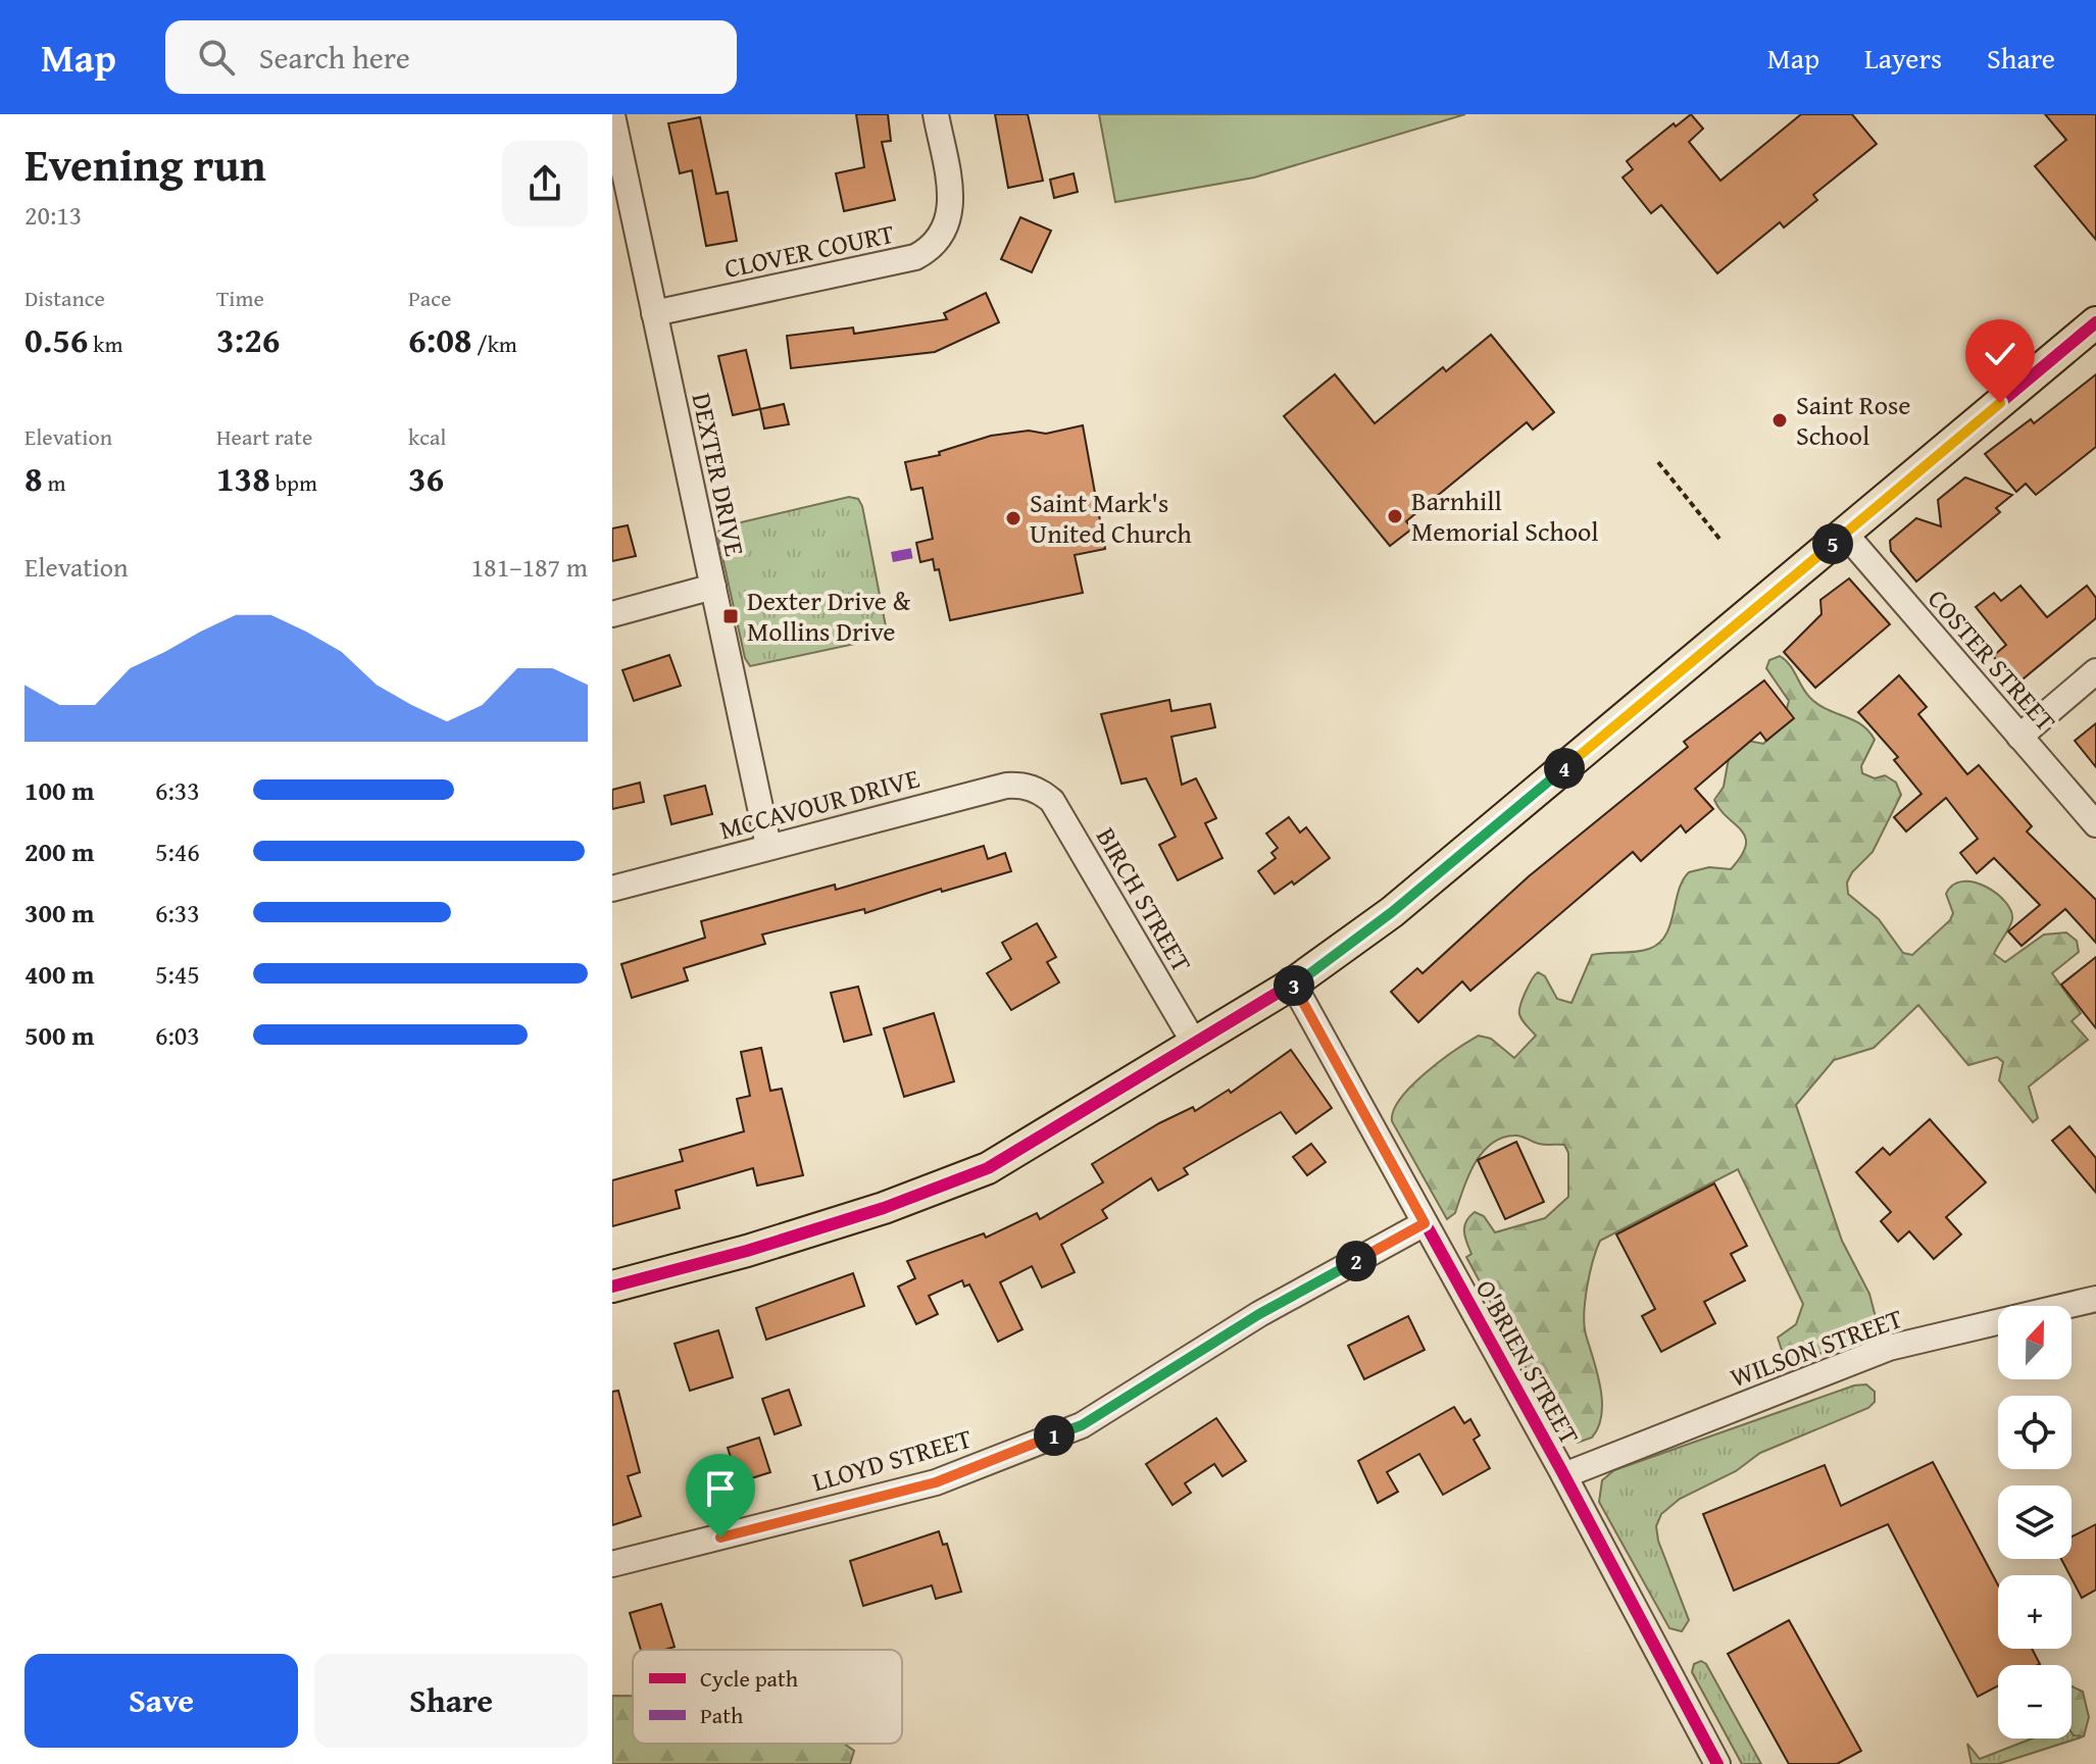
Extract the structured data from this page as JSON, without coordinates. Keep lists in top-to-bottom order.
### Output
{
  "streets": {
    "street": [
      "CLOVER COURT",
      "DEXTER DRIVE",
      "COSTER STREET",
      "MCCAVOUR DRIVE",
      "BIRCH STREET",
      "WILSON STREET",
      "O'BRIEN STREET",
      "LLOYD STREET"
    ]
  },
  "crossings": [
    ["CLOVER COURT", "DEXTER DRIVE"],
    ["DEXTER DRIVE", "MCCAVOUR DRIVE"],
    ["MCCAVOUR DRIVE", "BIRCH STREET"],
    ["WILSON STREET", "O'BRIEN STREET"],
    ["O'BRIEN STREET", "LLOYD STREET"]
  ],
  "places": {
    "other": ["Saint Rose School", "Barnhill Memorial School", "Saint Mark's United Church"],
    "transit": ["Dexter Drive & Mollins Drive"]
  },
  "legend": ["Cycle path", "Path"],
  "north": "top",
  "page": {
    "header": "Map",
    "search": "Search here",
    "nav": ["Map", "Layers", "Share"],
    "heading": ["Evening run", "20:13"],
    "stats": [
      ["Distance", "0.56 km"],
      ["Time", "3:26"],
      ["Pace", "6:08 /km"],
      ["Elevation", "8 m"],
      ["Heart rate", "138 bpm"],
      ["kcal", "36"]
    ],
    "pins": [
      "5",
      "4",
      "3",
      "2",
      "1"
    ],
    "chart": ["Elevation", "181–187 m"],
    "list": [
      {
        "name": "100 m",
        "note": "6:33"
      },
      {
        "name": "200 m",
        "note": "5:46"
      },
      {
        "name": "300 m",
        "note": "6:33"
      },
      {
        "name": "400 m",
        "note": "5:45"
      },
      {
        "name": "500 m",
        "note": "6:03"
      }
    ],
    "map_buttons": ["+", "−"],
    "buttons": ["Save", "Share"]
  }
}
